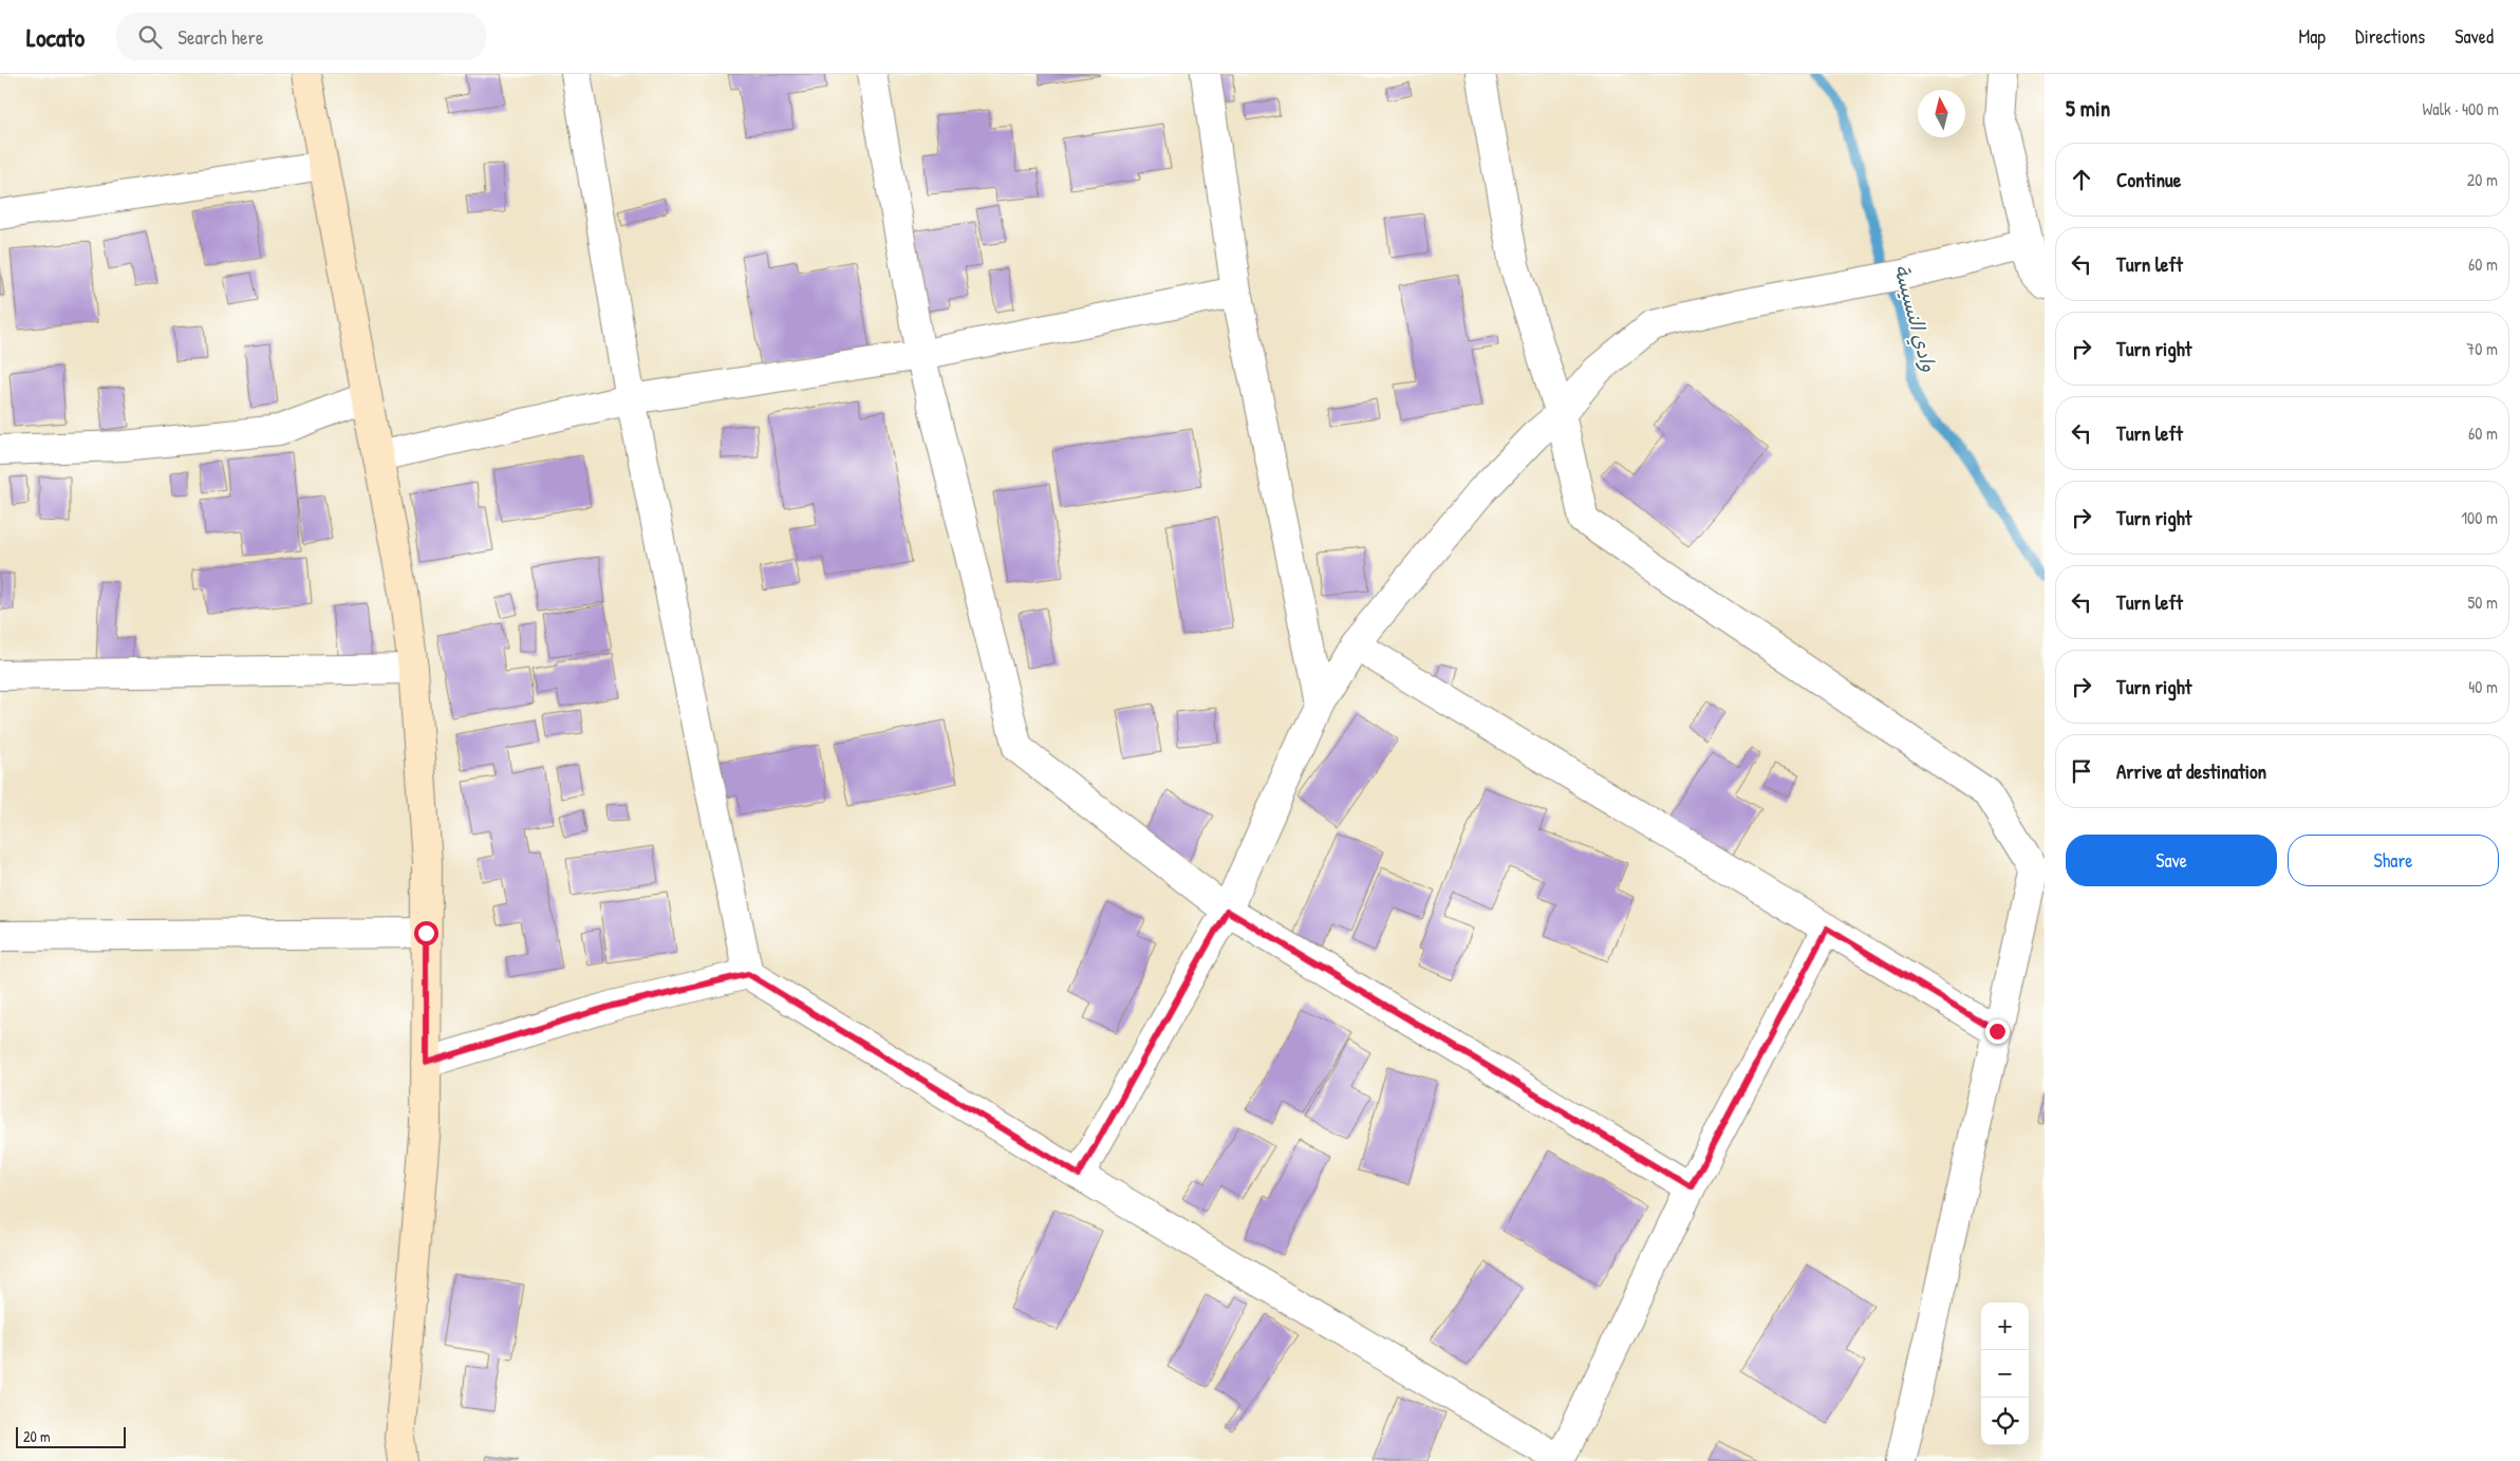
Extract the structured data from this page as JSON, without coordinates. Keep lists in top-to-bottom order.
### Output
{
  "water": ["وادي النسيسة"],
  "scale_bar": "20 m",
  "north": "top",
  "page": {
    "header": "Locato",
    "search": "Search here",
    "nav": ["Map", "Directions", "Saved"],
    "heading": ["5 min", "Walk · 400 m"],
    "list": [
      ["Continue", "20 m"],
      ["Turn left", "60 m"],
      ["Turn right", "70 m"],
      ["Turn left", "60 m"],
      ["Turn right", "100 m"],
      ["Turn left", "50 m"],
      ["Turn right", "40 m"],
      "Arrive at destination"
    ],
    "buttons": ["Save", "Share"],
    "map_buttons": ["+", "−"],
    "scale": "20 m"
  }
}
